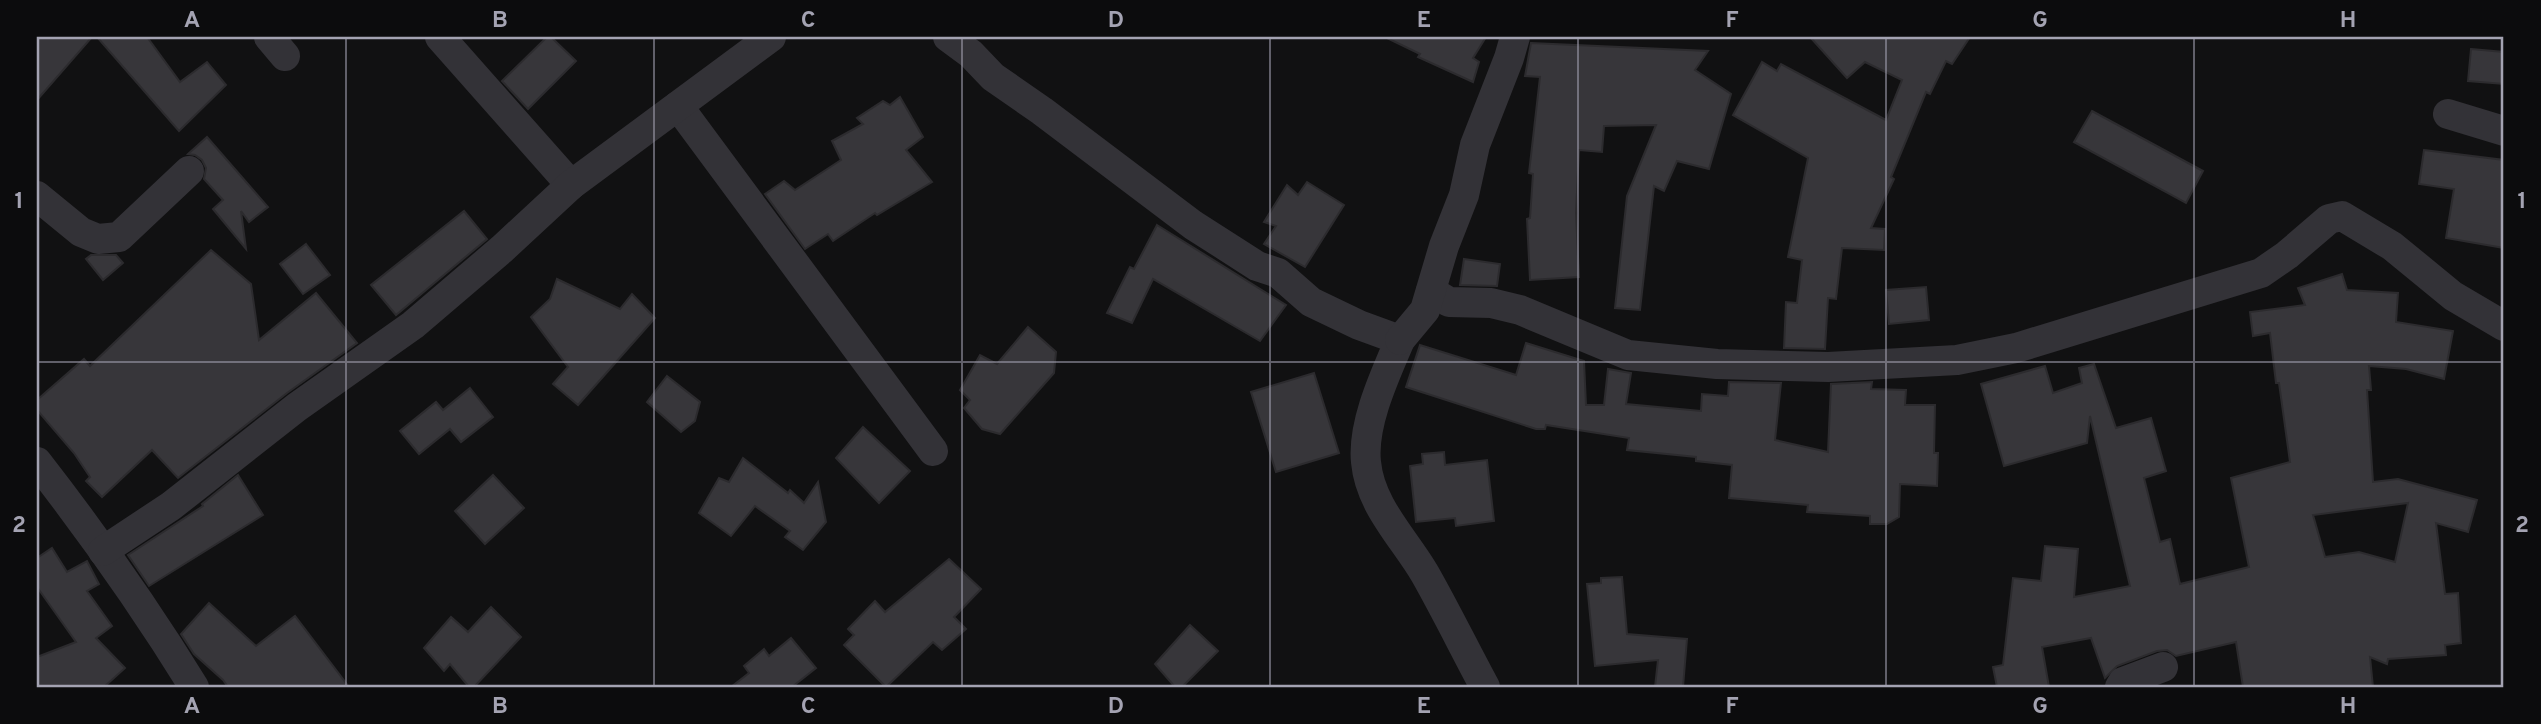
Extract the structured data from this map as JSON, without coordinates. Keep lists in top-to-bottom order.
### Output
{
  "grid": {
    "columns": [
      "A",
      "B",
      "C",
      "D",
      "E",
      "F",
      "G",
      "H"
    ],
    "rows": ["1", "2"]
  }
}
